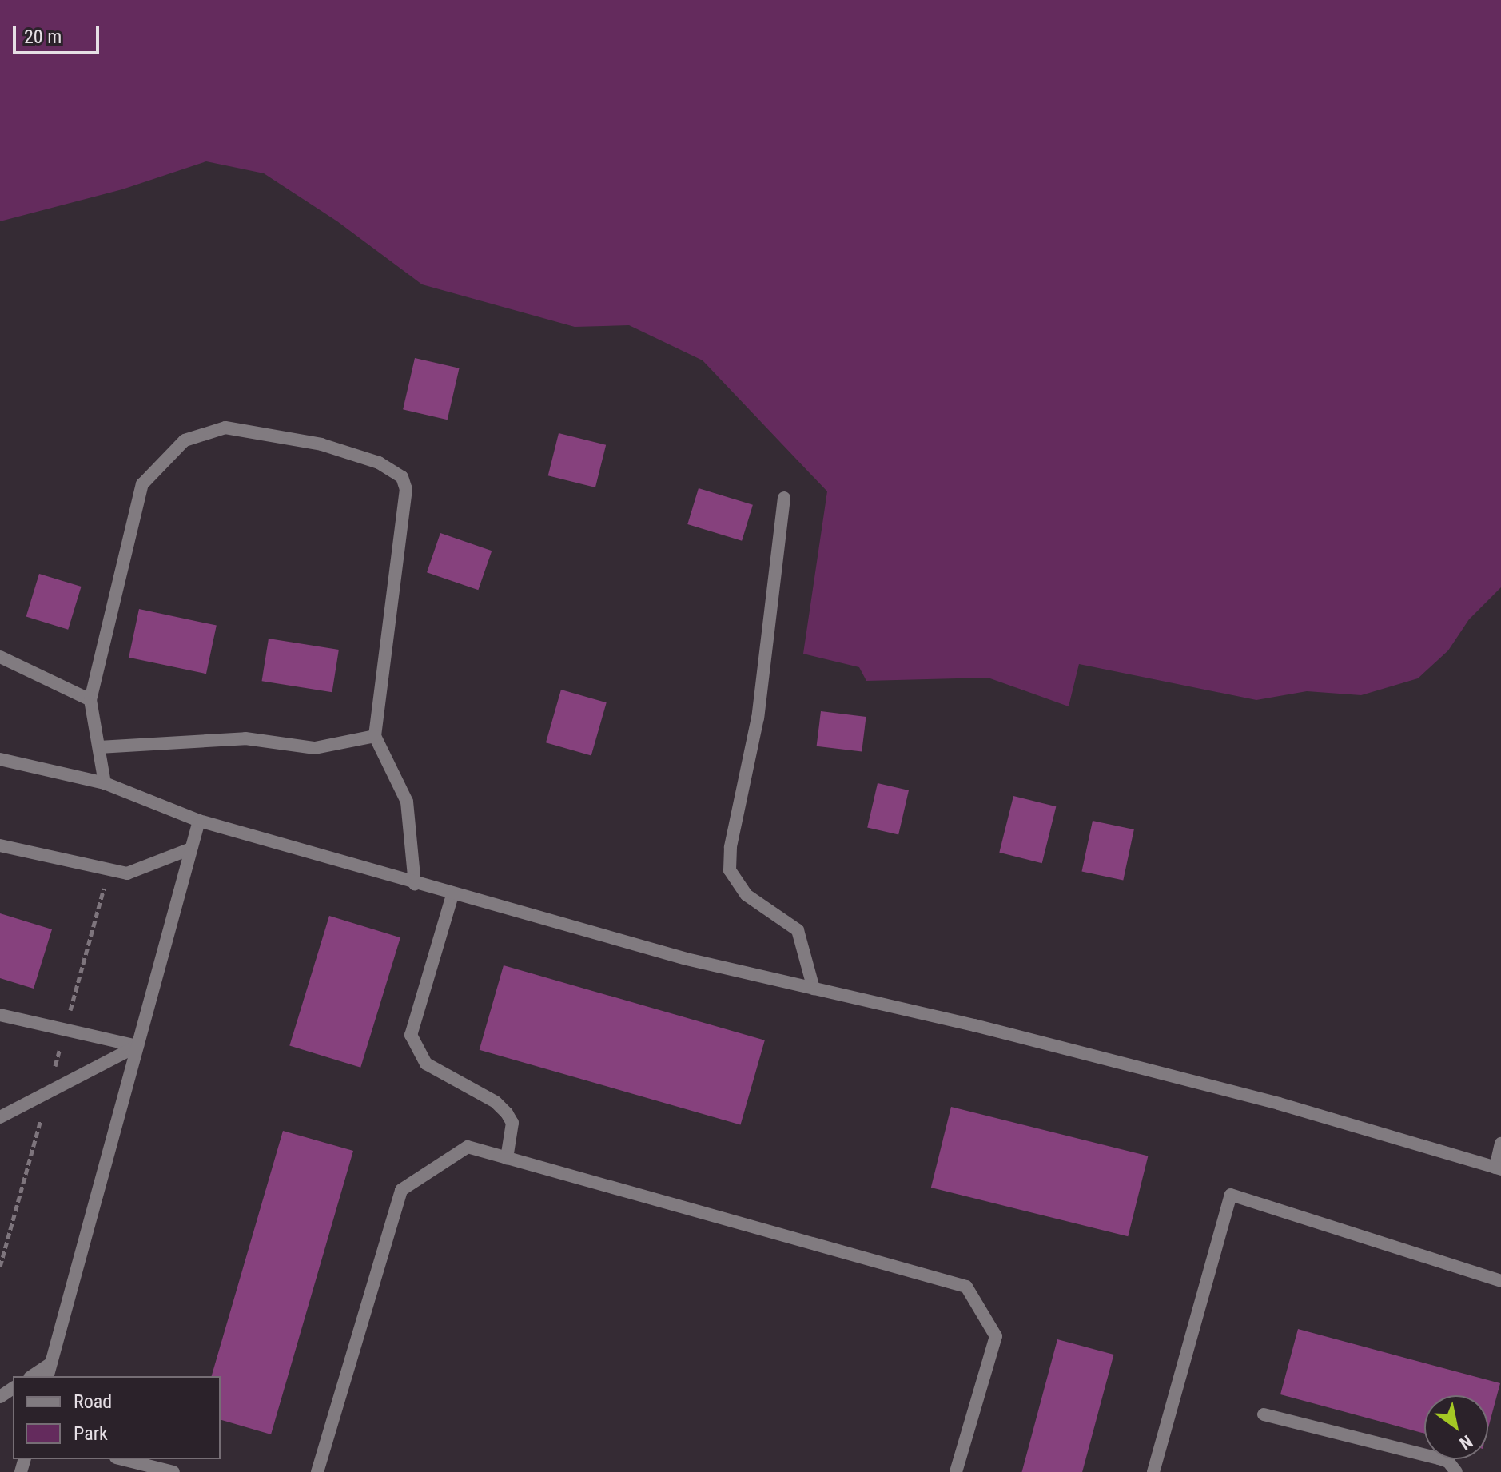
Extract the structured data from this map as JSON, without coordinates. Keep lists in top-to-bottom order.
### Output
{
  "legend": ["Road", "Park"],
  "scale_bar": "20 m",
  "north": "bottom right"
}
